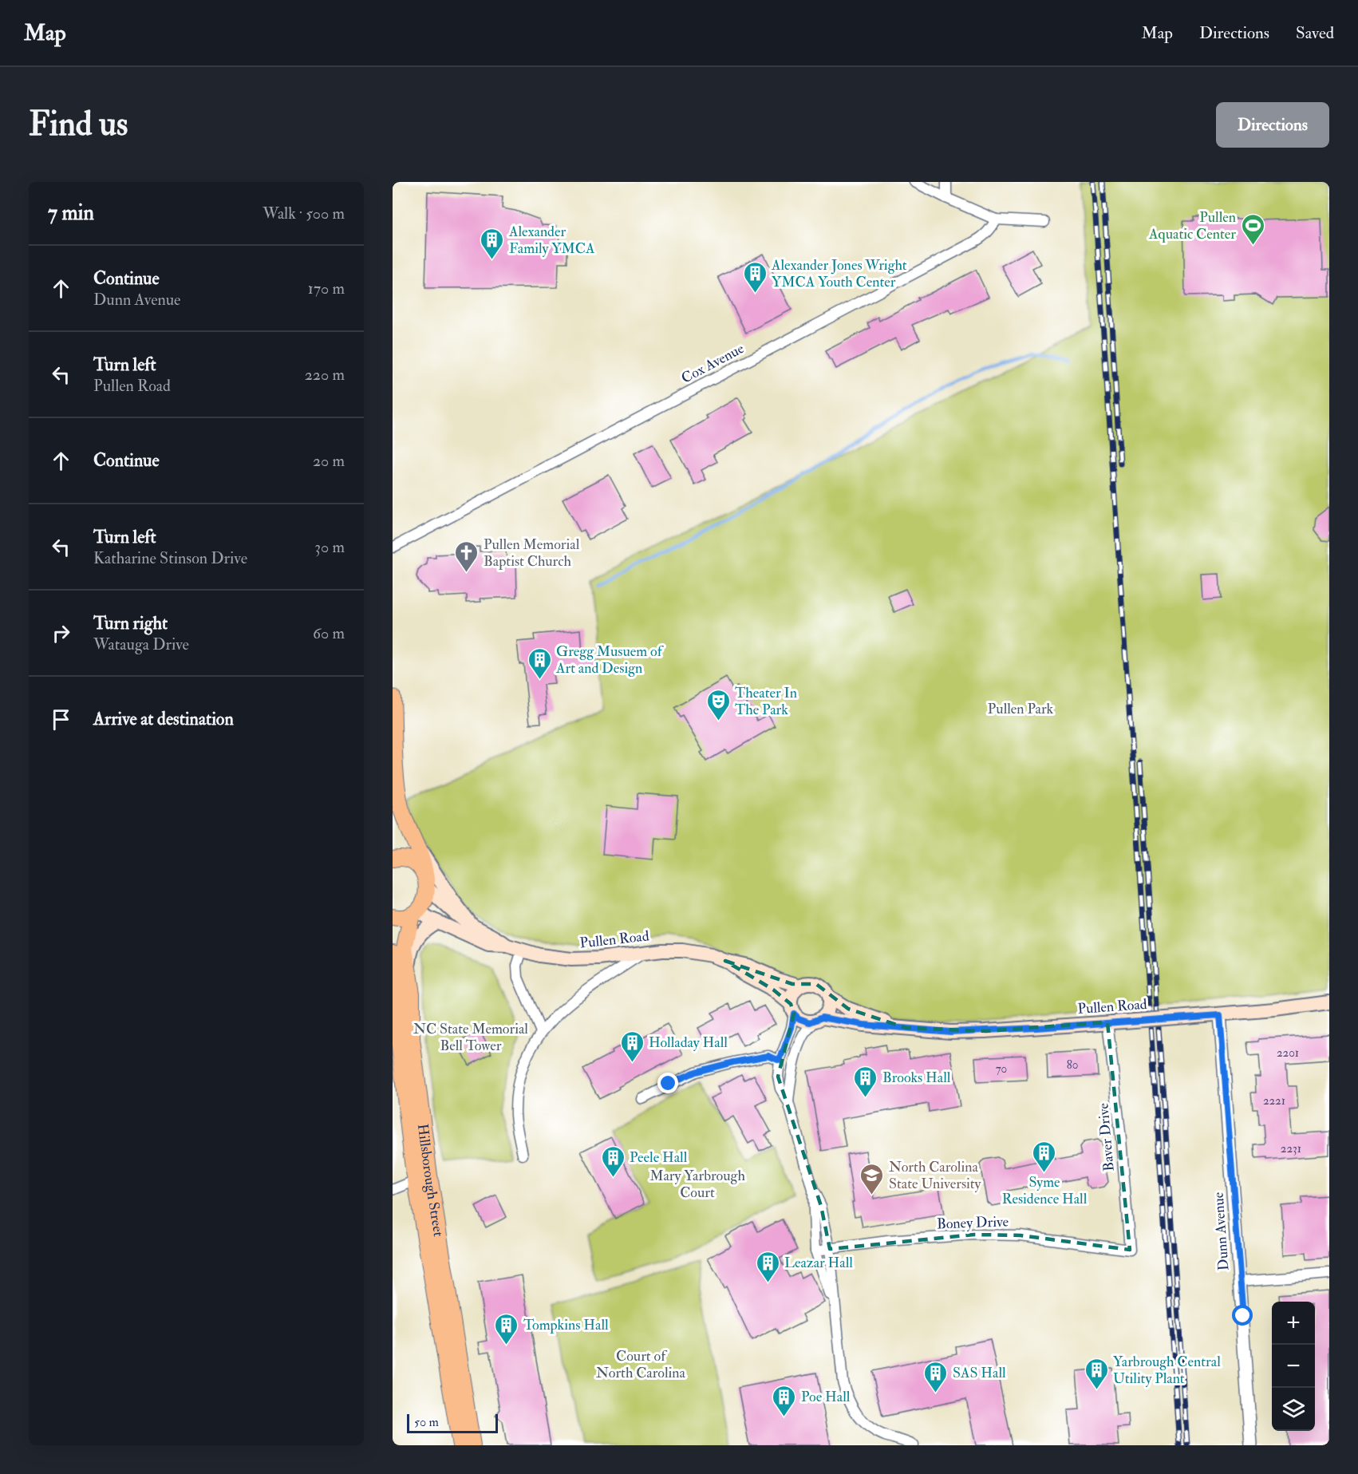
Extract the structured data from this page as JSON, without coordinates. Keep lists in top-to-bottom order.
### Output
{
  "streets": {
    "main road": ["Pullen Road", "Hillsborough Street"],
    "street": [
      "Cox Avenue",
      "Baver Drive",
      "Boney Drive",
      "Dunn Avenue"
    ]
  },
  "crossings": [
    ["Pullen Road", "Baver Drive"],
    ["Pullen Road", "Hillsborough Street"],
    ["Pullen Road", "Dunn Avenue"],
    ["Baver Drive", "Boney Drive"]
  ],
  "parks": [
    "Pullen Park",
    "NC State Memorial Bell Tower",
    "Mary Yarbrough Court",
    "Court of North Carolina"
  ],
  "places": {
    "sports": ["Pullen Aquatic Center"],
    "building": [
      "Alexander Family YMCA",
      "Alexander Jones Wright YMCA Youth Center",
      "Gregg Musuem of Art and Design",
      "Holladay Hall",
      "Brooks Hall",
      "Syme Residence Hall",
      "Peele Hall",
      "Leazar Hall",
      "Tompkins Hall",
      "Yarbrough Central Utility Plant",
      "SAS Hall",
      "Poe Hall"
    ],
    "church": ["Pullen Memorial Baptist Church"],
    "theatre": ["Theater In The Park"],
    "school or university": ["North Carolina State University"]
  },
  "house_numbers": [
    "2201",
    "80",
    "70",
    "2221",
    "2231"
  ],
  "scale_bar": "50 m",
  "page": {
    "header": "Map",
    "nav": ["Map", "Directions", "Saved"],
    "buttons": "Directions",
    "title": "Find us",
    "heading": ["7 min", "Walk · 500 m"],
    "list": [
      ["Continue", "Dunn Avenue", "170 m"],
      ["Turn left", "Pullen Road", "220 m"],
      ["Continue", "20 m"],
      ["Turn left", "Katharine Stinson Drive", "30 m"],
      ["Turn right", "Watauga Drive", "60 m"],
      "Arrive at destination"
    ],
    "map_buttons": ["+", "−"],
    "scale": "50 m"
  }
}
